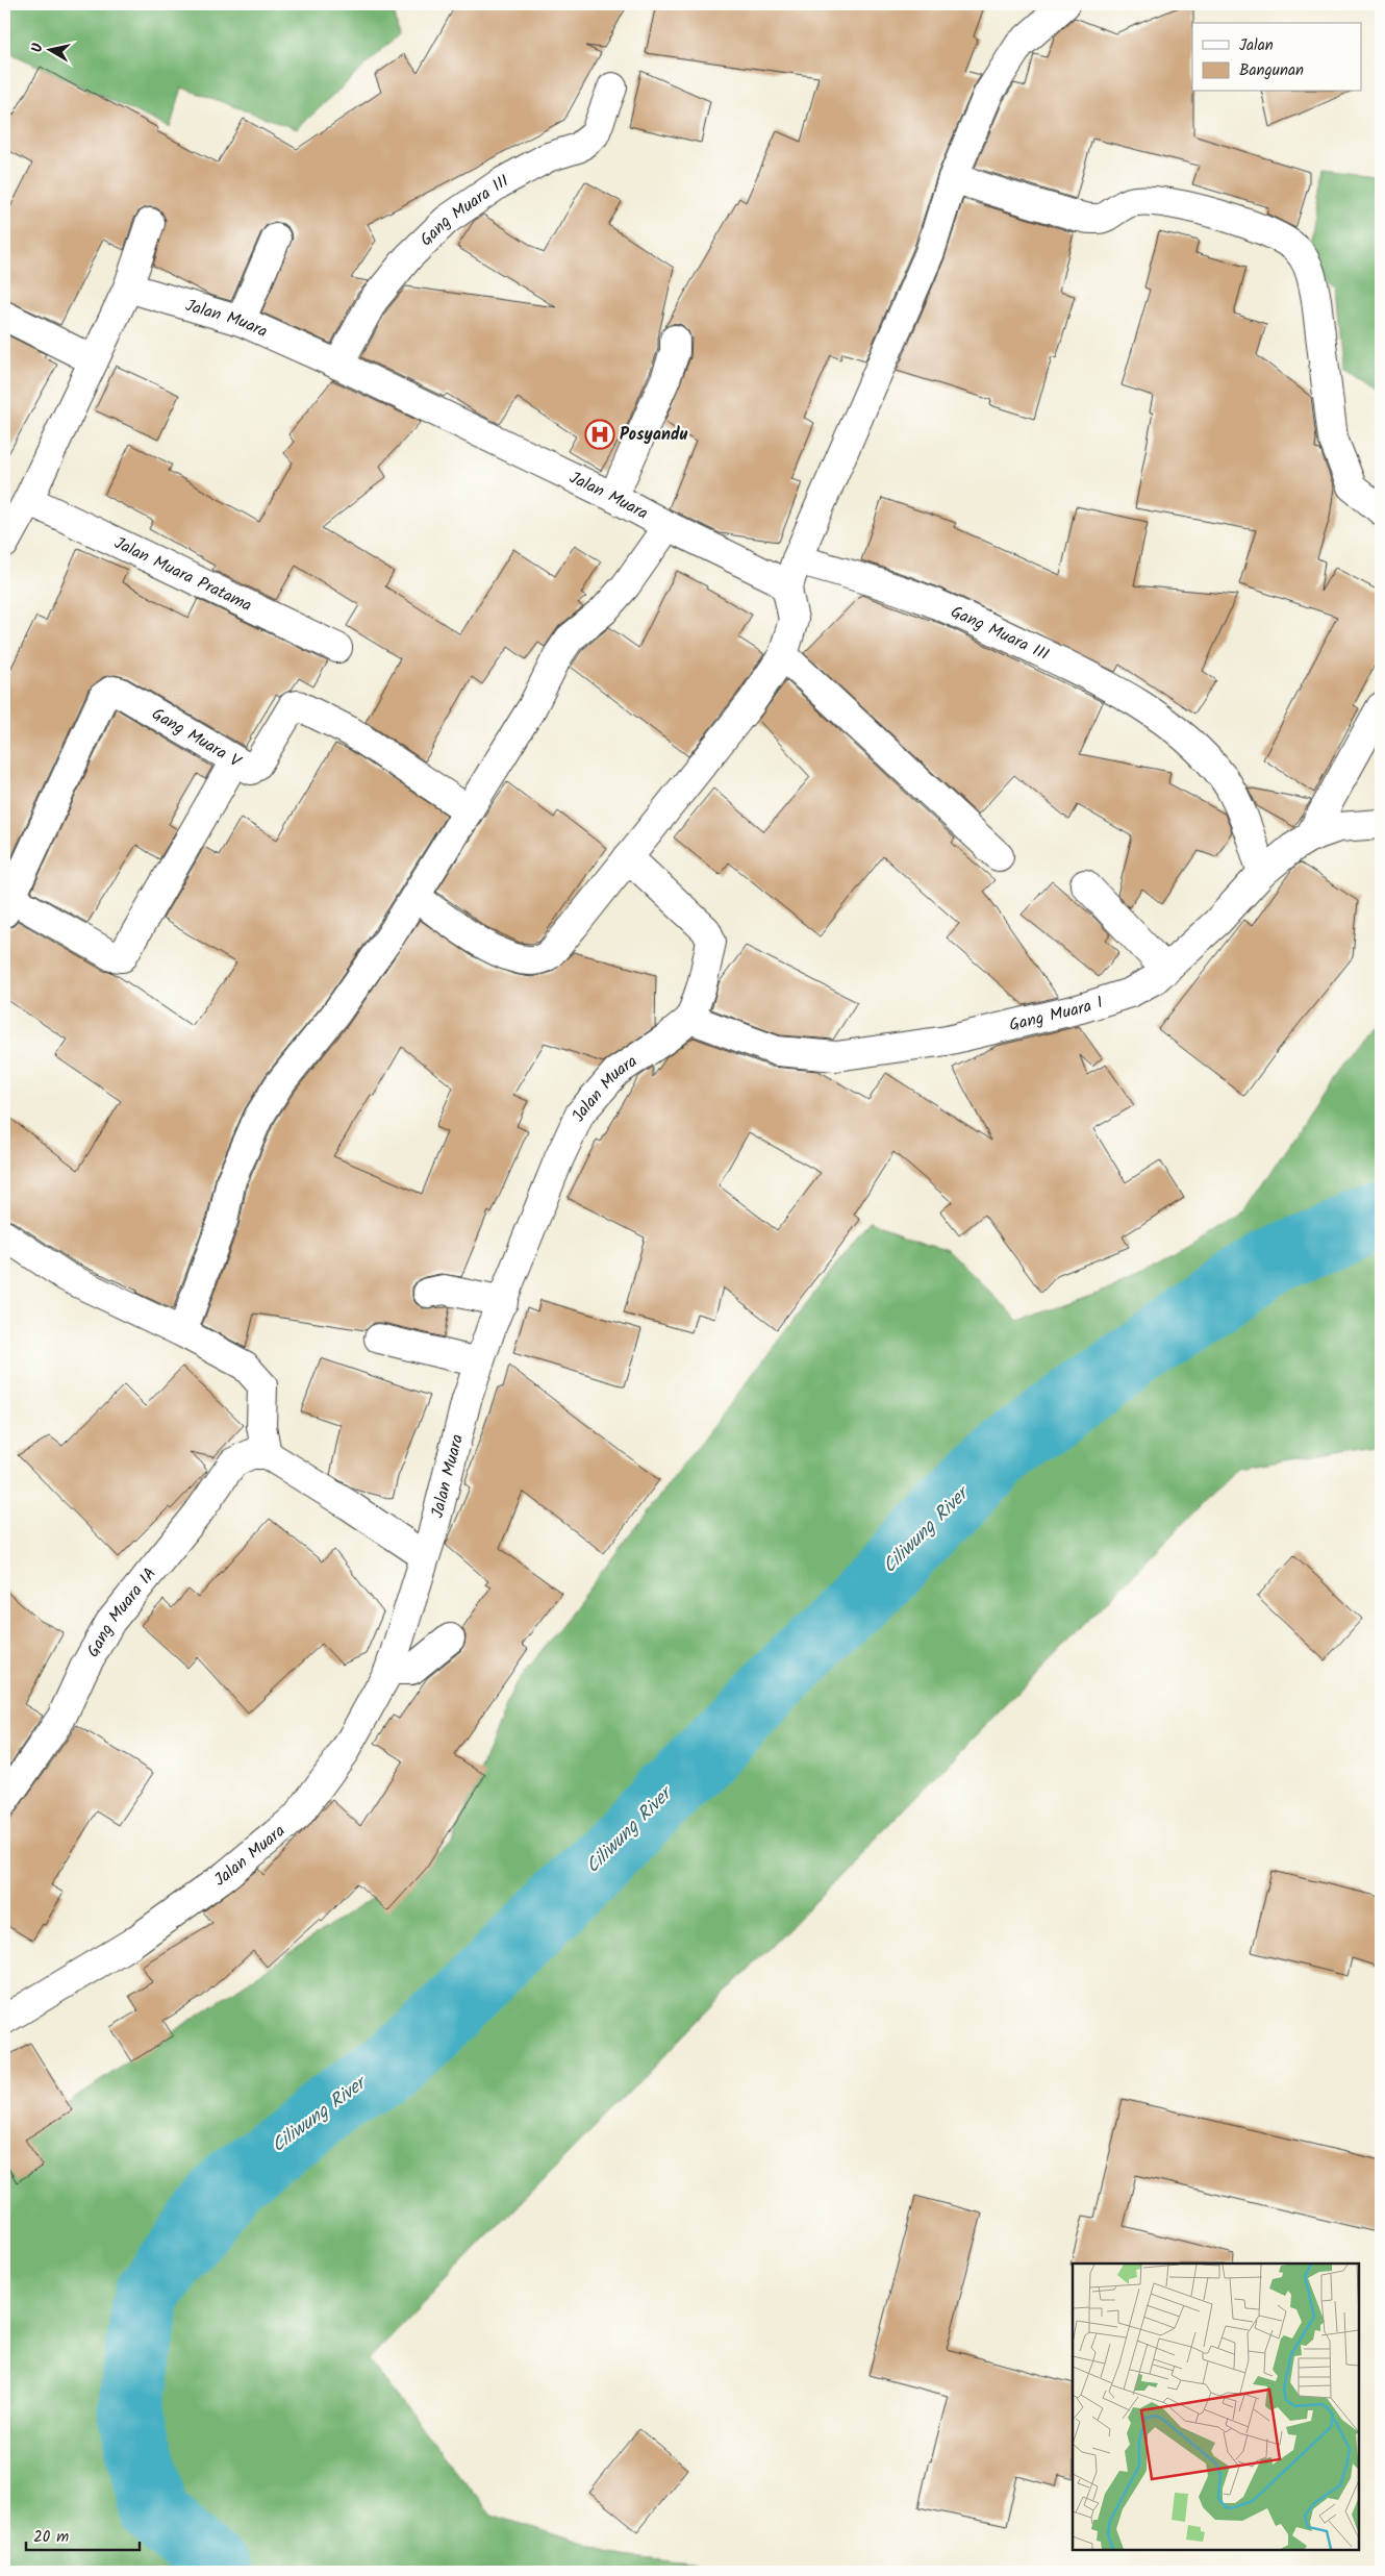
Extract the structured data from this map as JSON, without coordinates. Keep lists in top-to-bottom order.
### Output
{
  "streets": {
    "street": [
      "Gang Muara III",
      "Jalan Muara",
      "Jalan Muara Pratama",
      "Gang Muara V",
      "Gang Muara I",
      "Gang Muara IA"
    ]
  },
  "crossings": [
    ["Gang Muara III", "Jalan Muara"],
    ["Gang Muara III", "Gang Muara I"],
    ["Jalan Muara", "Gang Muara I"]
  ],
  "water": ["Ciliwung River"],
  "places": {
    "hospital": ["Posyandu"]
  },
  "legend": ["Jalan", "Bangunan"],
  "scale_bar": "20 m",
  "north": "left"
}
